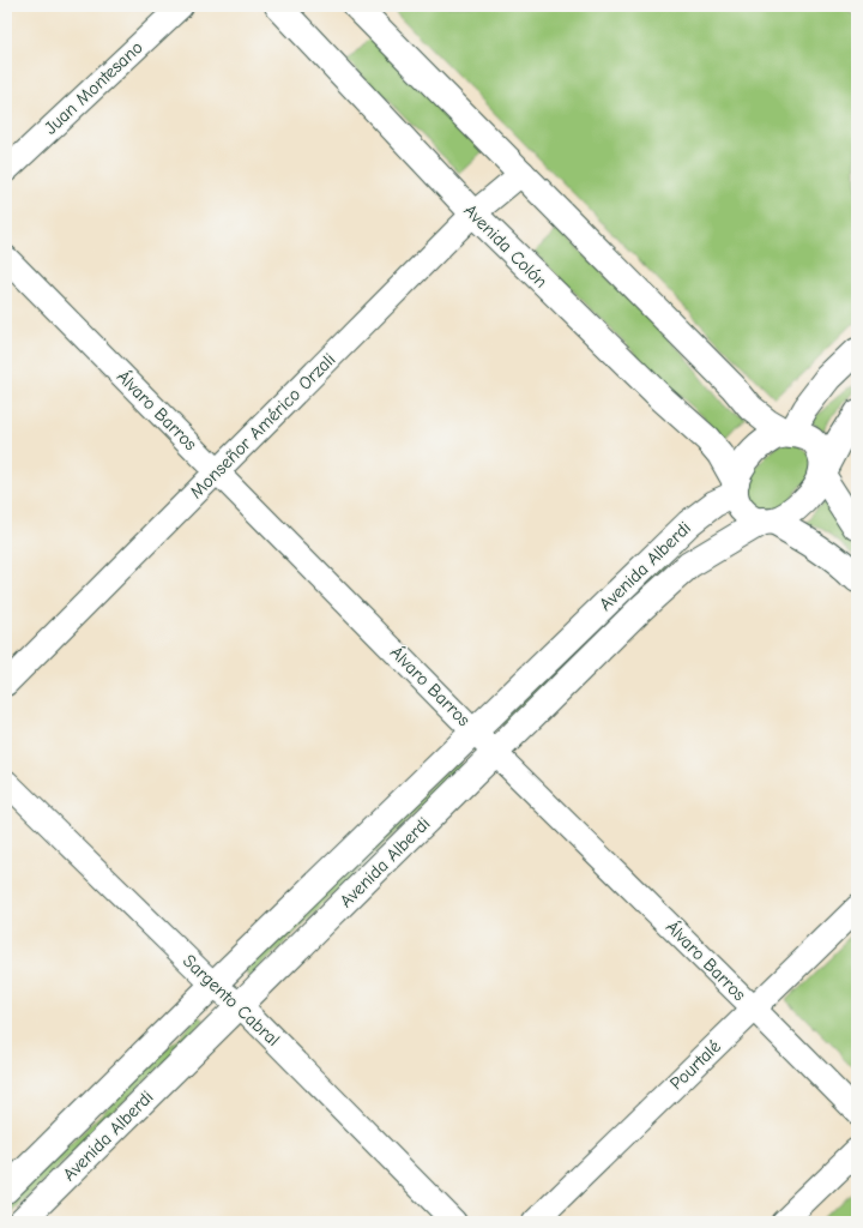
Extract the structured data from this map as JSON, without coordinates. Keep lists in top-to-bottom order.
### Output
{
  "streets": {
    "main road": ["Avenida Colón", "Avenida Alberdi"],
    "street": [
      "Juan Montesano",
      "Álvaro Barros",
      "Monseñor Américo Orzali",
      "Sargento Cabral",
      "Pourtalé"
    ]
  },
  "crossings": [
    ["Avenida Colón", "Monseñor Américo Orzali"],
    ["Avenida Colón", "Avenida Alberdi"],
    ["Álvaro Barros", "Monseñor Américo Orzali"],
    ["Álvaro Barros", "Avenida Alberdi"],
    ["Álvaro Barros", "Pourtalé"],
    ["Avenida Alberdi", "Sargento Cabral"]
  ]
}
